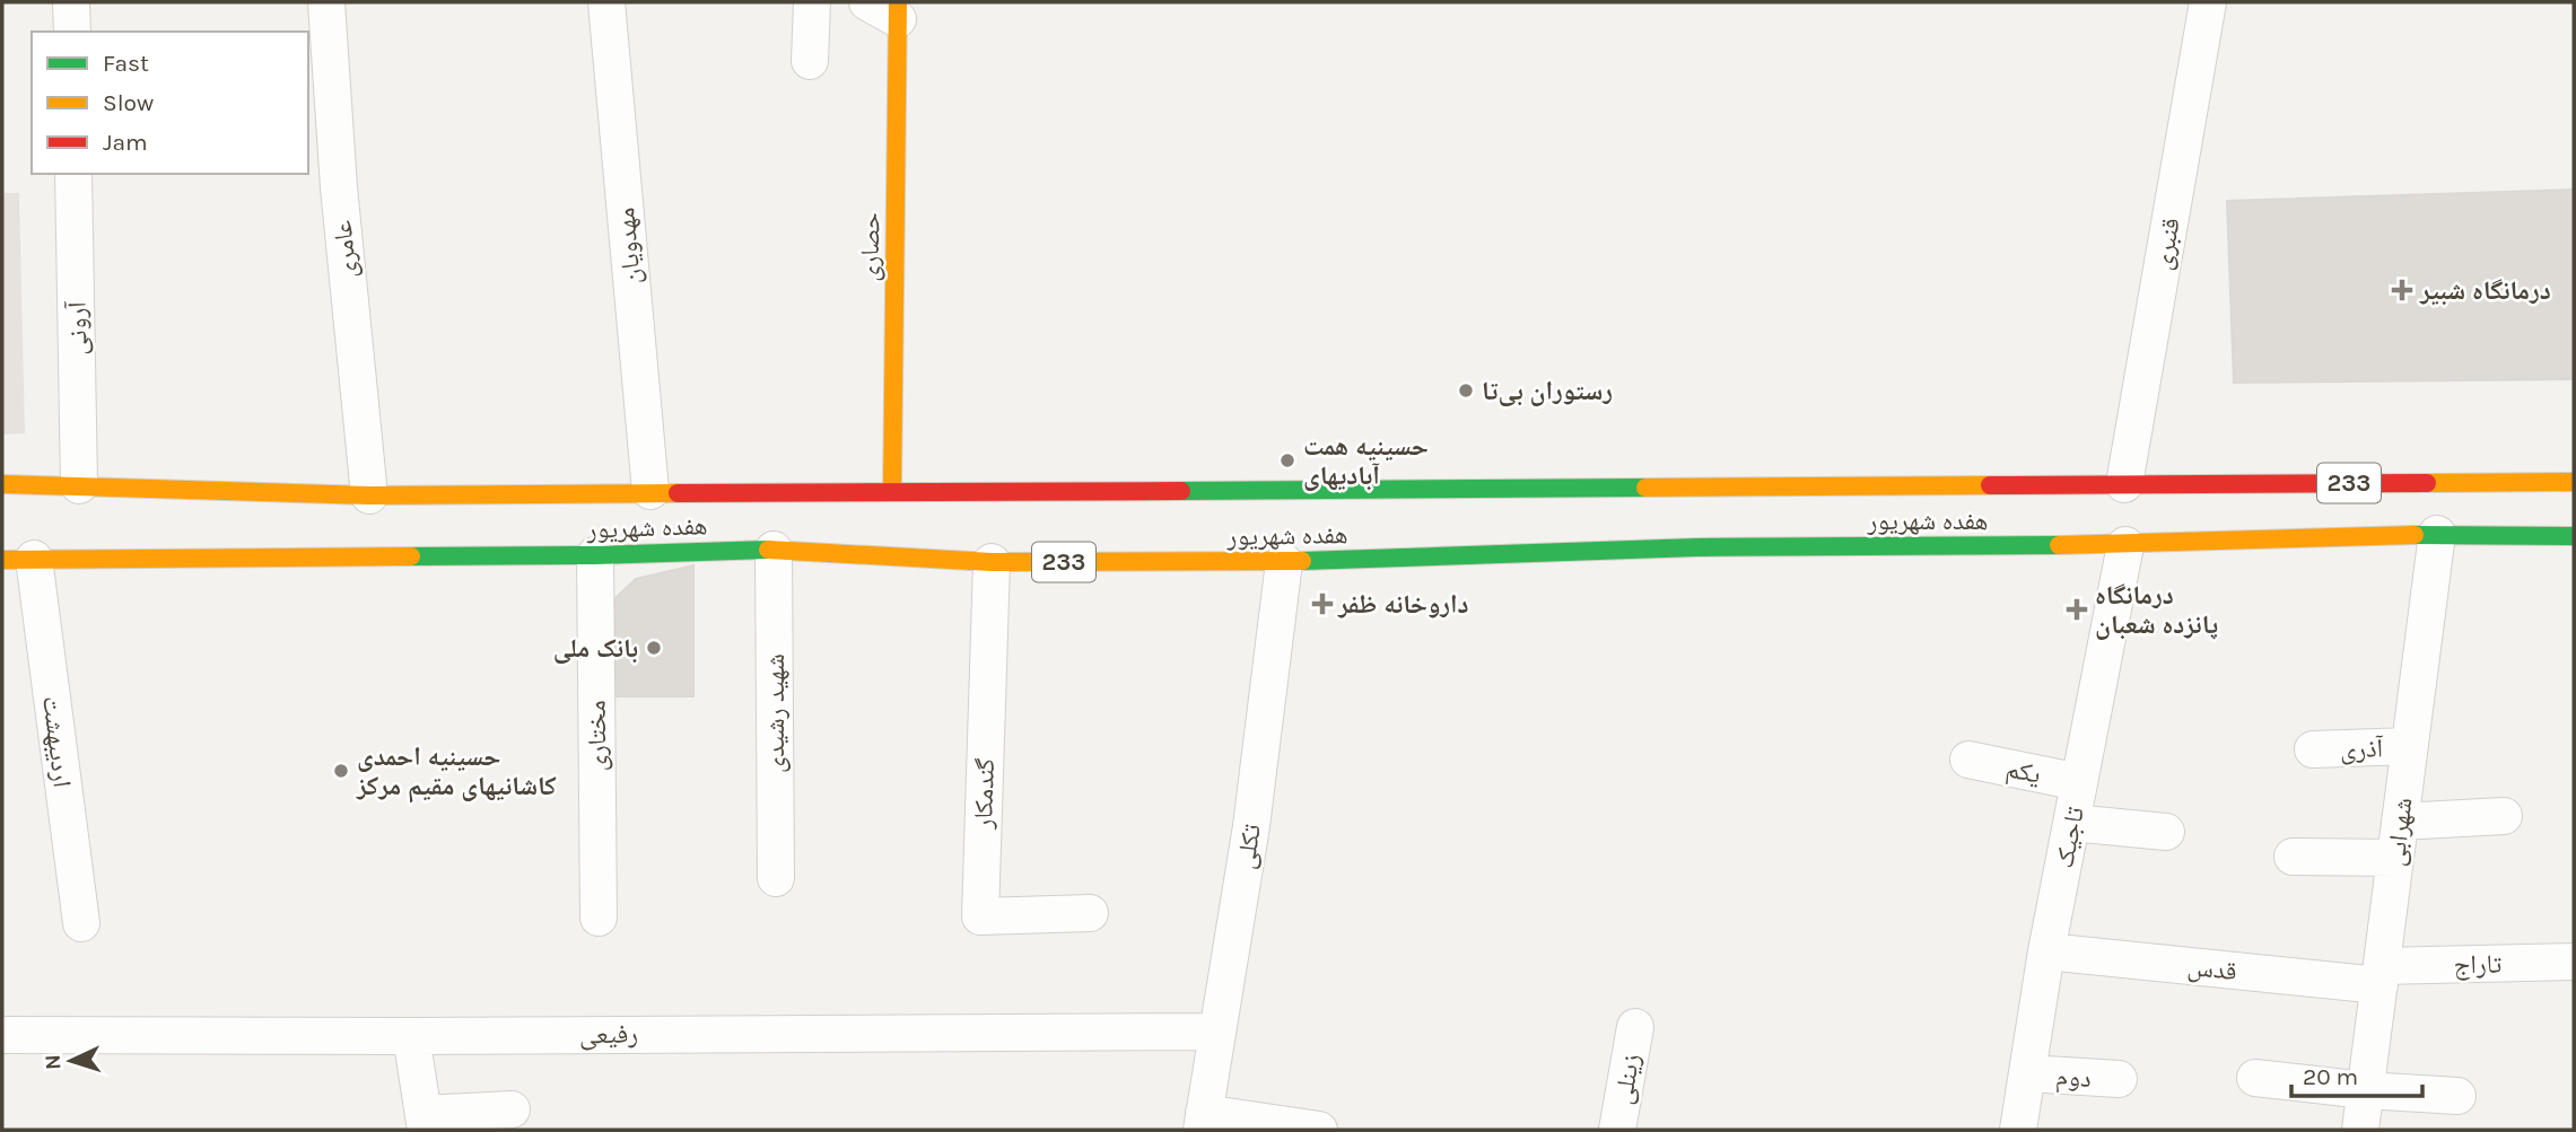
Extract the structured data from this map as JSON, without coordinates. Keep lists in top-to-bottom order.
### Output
{
  "streets": {
    "main road": ["حصاری", "233", "هفده شهریور"],
    "street": [
      "قنبری",
      "مهدویان",
      "عامری",
      "آرونی",
      "شهید رشیدی",
      "مختاری",
      "اردیبهشت",
      "آذری",
      "یکم",
      "گندمکار",
      "شهرابی",
      "تاجیک",
      "تکلی",
      "تاراج",
      "قدس",
      "رفیعی",
      "دوم",
      "زینلی"
    ]
  },
  "crossings": [
    ["قنبری", "هفده شهریور"],
    ["مهدویان", "هفده شهریور"],
    ["حصاری", "هفده شهریور"],
    ["عامری", "هفده شهریور"],
    ["آرونی", "هفده شهریور"],
    ["هفده شهریور", "شهید رشیدی"],
    ["هفده شهریور", "مختاری"],
    ["هفده شهریور", "اردیبهشت"],
    ["هفده شهریور", "گندمکار"],
    ["هفده شهریور", "شهرابی"],
    ["هفده شهریور", "تاجیک"],
    ["هفده شهریور", "تکلی"],
    ["آذری", "شهرابی"],
    ["یکم", "تاجیک"],
    ["شهرابی", "تاراج"],
    ["شهرابی", "قدس"],
    ["تاجیک", "قدس"],
    ["تاجیک", "دوم"],
    ["تکلی", "رفیعی"],
    ["تاراج", "قدس"]
  ],
  "places": {
    "health": ["درمانگاه شبیر", "داروخانه ظفر", "درمانگاه پانزده شعبان"],
    "other": [
      "رستوران بی‌تا",
      "حسینیه همت آبادیهای",
      "بانک ملی",
      "حسینیه احمدی کاشانیهای مقیم مرکز"
    ]
  },
  "legend": ["Fast", "Slow", "Jam"],
  "scale_bar": "20 m",
  "north": "left"
}
